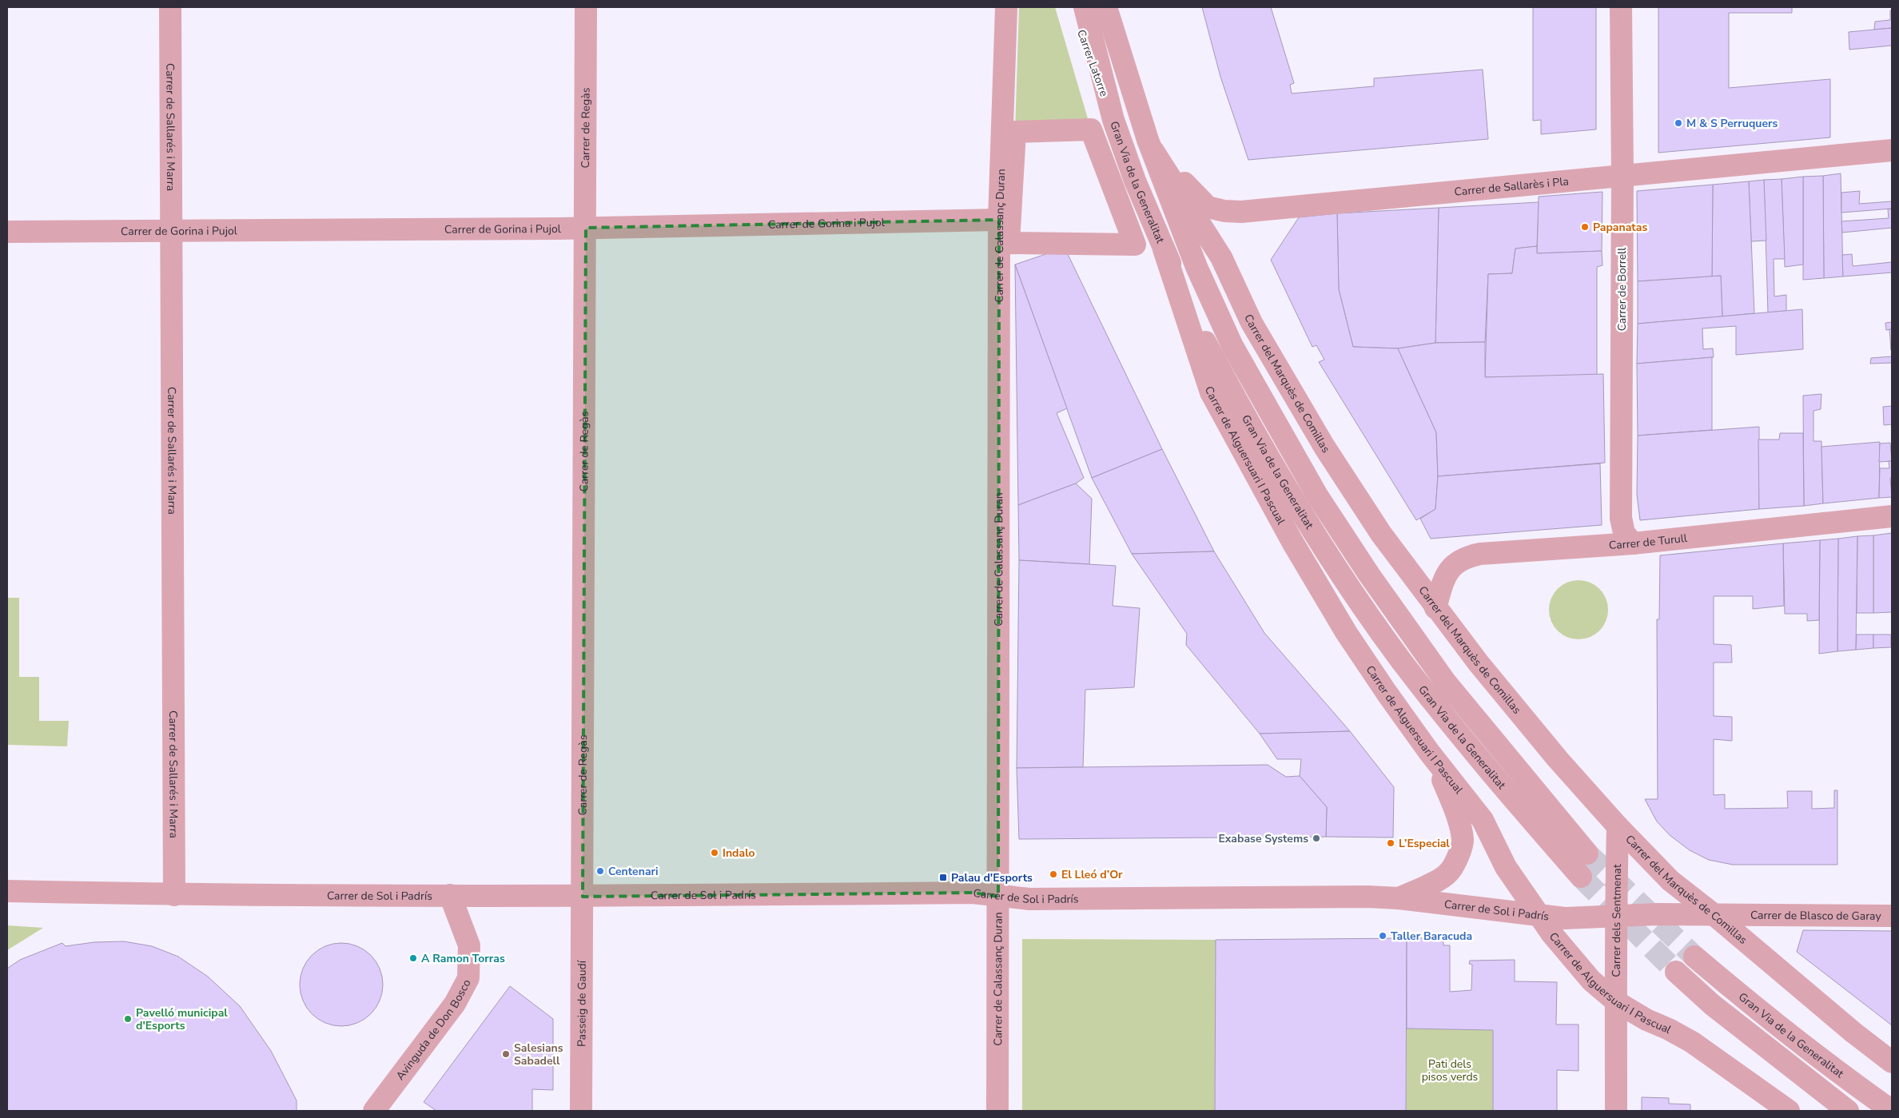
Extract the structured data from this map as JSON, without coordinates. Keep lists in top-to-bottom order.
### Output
{
  "streets": {
    "street": [
      "Carrer Latorre",
      "Carrer de Sallarés i Marra",
      "Carrer de Regàs",
      "Gran Via de la Generalitat",
      "Carrer de Sallarès i Pla",
      "Carrer de Gorina i Pujol",
      "Carrer de Calassanç Duran",
      "Carrer de Borrell",
      "Carrer del Marquès de Comillas",
      "Carrer de Alguersuari I Pascual",
      "Carrer de Turull",
      "Carrer de Sol i Padrís",
      "Carrer de Blasco de Garay",
      "Carrer dels Sentmenat",
      "Passeig de Gaudí",
      "Avinguda de Don Bosco"
    ]
  },
  "crossings": [
    ["Carrer Latorre", "Gran Via de la Generalitat"],
    ["Carrer de Sallarés i Marra", "Carrer de Gorina i Pujol"],
    ["Carrer de Sallarés i Marra", "Carrer de Sol i Padrís"],
    ["Carrer de Regàs", "Carrer de Gorina i Pujol"],
    ["Carrer de Regàs", "Carrer de Sol i Padrís"],
    ["Carrer de Regàs", "Passeig de Gaudí"],
    ["Gran Via de la Generalitat", "Carrer de Sallarès i Pla"],
    ["Gran Via de la Generalitat", "Carrer del Marquès de Comillas"],
    ["Gran Via de la Generalitat", "Carrer de Alguersuari I Pascual"],
    ["Carrer de Sallarès i Pla", "Carrer de Borrell"],
    ["Carrer de Sallarès i Pla", "Carrer del Marquès de Comillas"],
    ["Carrer de Gorina i Pujol", "Carrer de Calassanç Duran"],
    ["Carrer de Calassanç Duran", "Carrer de Sol i Padrís"],
    ["Carrer de Borrell", "Carrer de Turull"],
    ["Carrer del Marquès de Comillas", "Carrer de Turull"],
    ["Carrer del Marquès de Comillas", "Carrer de Blasco de Garay"],
    ["Carrer del Marquès de Comillas", "Carrer dels Sentmenat"],
    ["Carrer de Alguersuari I Pascual", "Carrer de Sol i Padrís"],
    ["Carrer de Alguersuari I Pascual", "Carrer dels Sentmenat"],
    ["Carrer de Sol i Padrís", "Carrer de Blasco de Garay"],
    ["Carrer de Sol i Padrís", "Carrer dels Sentmenat"],
    ["Carrer de Sol i Padrís", "Passeig de Gaudí"],
    ["Carrer de Sol i Padrís", "Avinguda de Don Bosco"],
    ["Carrer de Blasco de Garay", "Carrer dels Sentmenat"]
  ],
  "parks": ["Pati dels pisos verds"],
  "places": {
    "other": [
      "M & S Perruquers",
      "Papanatas",
      "Exabase Systems",
      "L’Especial",
      "Indalo",
      "Centenari",
      "El Lleó d’Or",
      "Taller Baracuda",
      "A Ramon Torras",
      "Pavelló municipal d'Esports",
      "Salesians Sabadell"
    ],
    "transit": ["Palau d'Esports"]
  }
}
